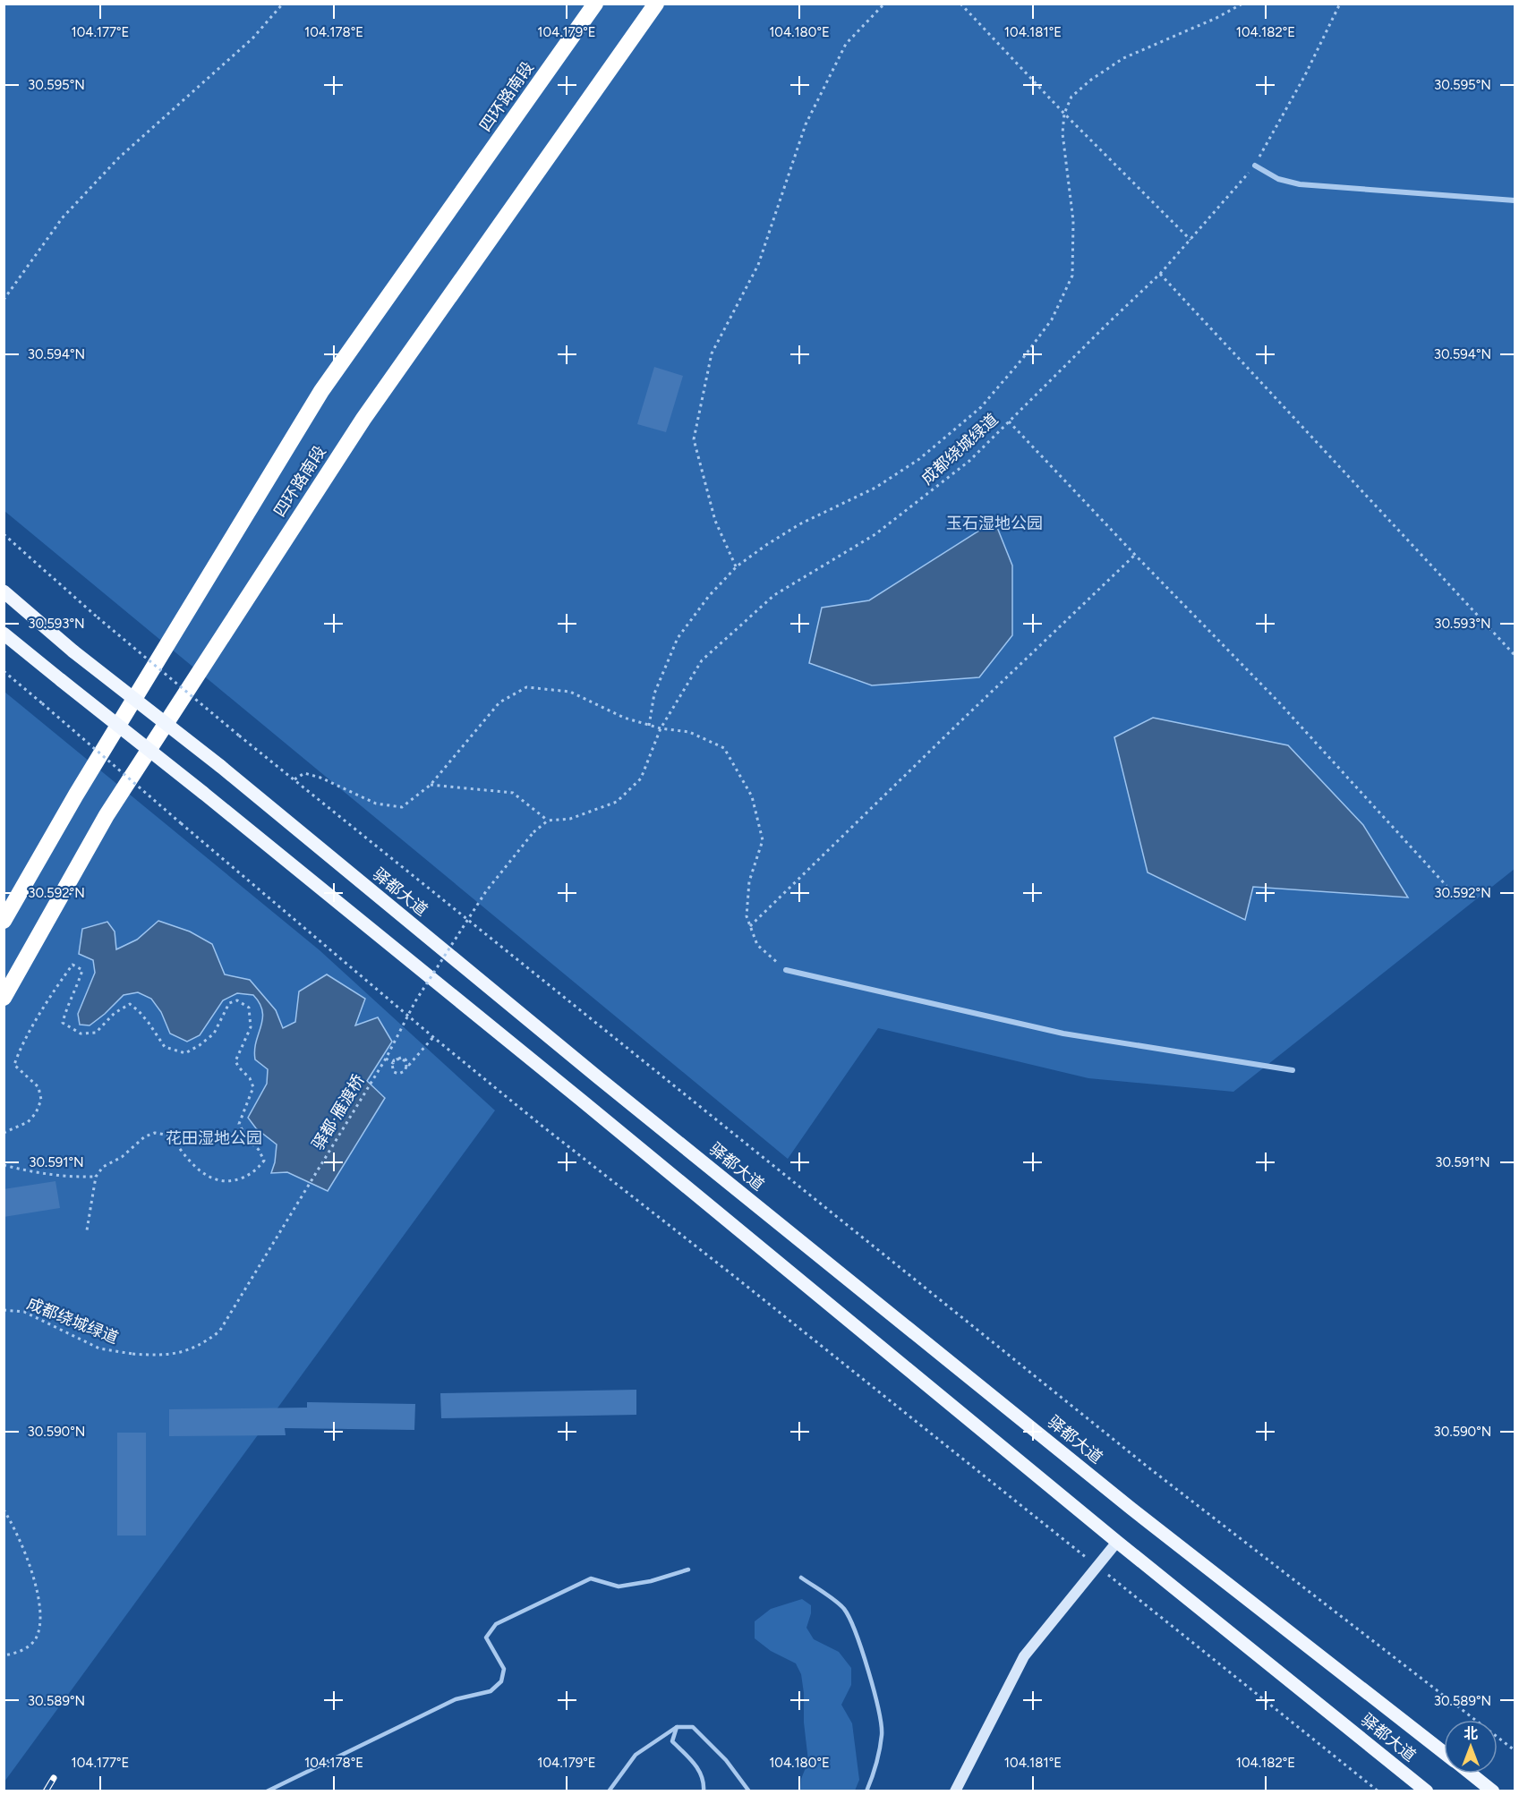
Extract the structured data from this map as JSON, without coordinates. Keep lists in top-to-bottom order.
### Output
{
  "streets": {
    "highway": ["四环路南段"],
    "main road": ["驿都大道"],
    "path": ["成都绕城绿道", "驿都·雁渡桥"]
  },
  "crossings": [
    ["成都绕城绿道", "驿都·雁渡桥"]
  ],
  "parks": ["玉石湿地公园", "花田湿地公园"],
  "north": "top",
  "coordinates": [
    "104.177°E",
    "104.178°E",
    "104.179°E",
    "104.180°E",
    "104.181°E",
    "104.182°E",
    "30.595°N",
    "30.594°N",
    "30.593°N",
    "30.592°N",
    "30.591°N",
    "30.590°N",
    "30.589°N"
  ]
}
